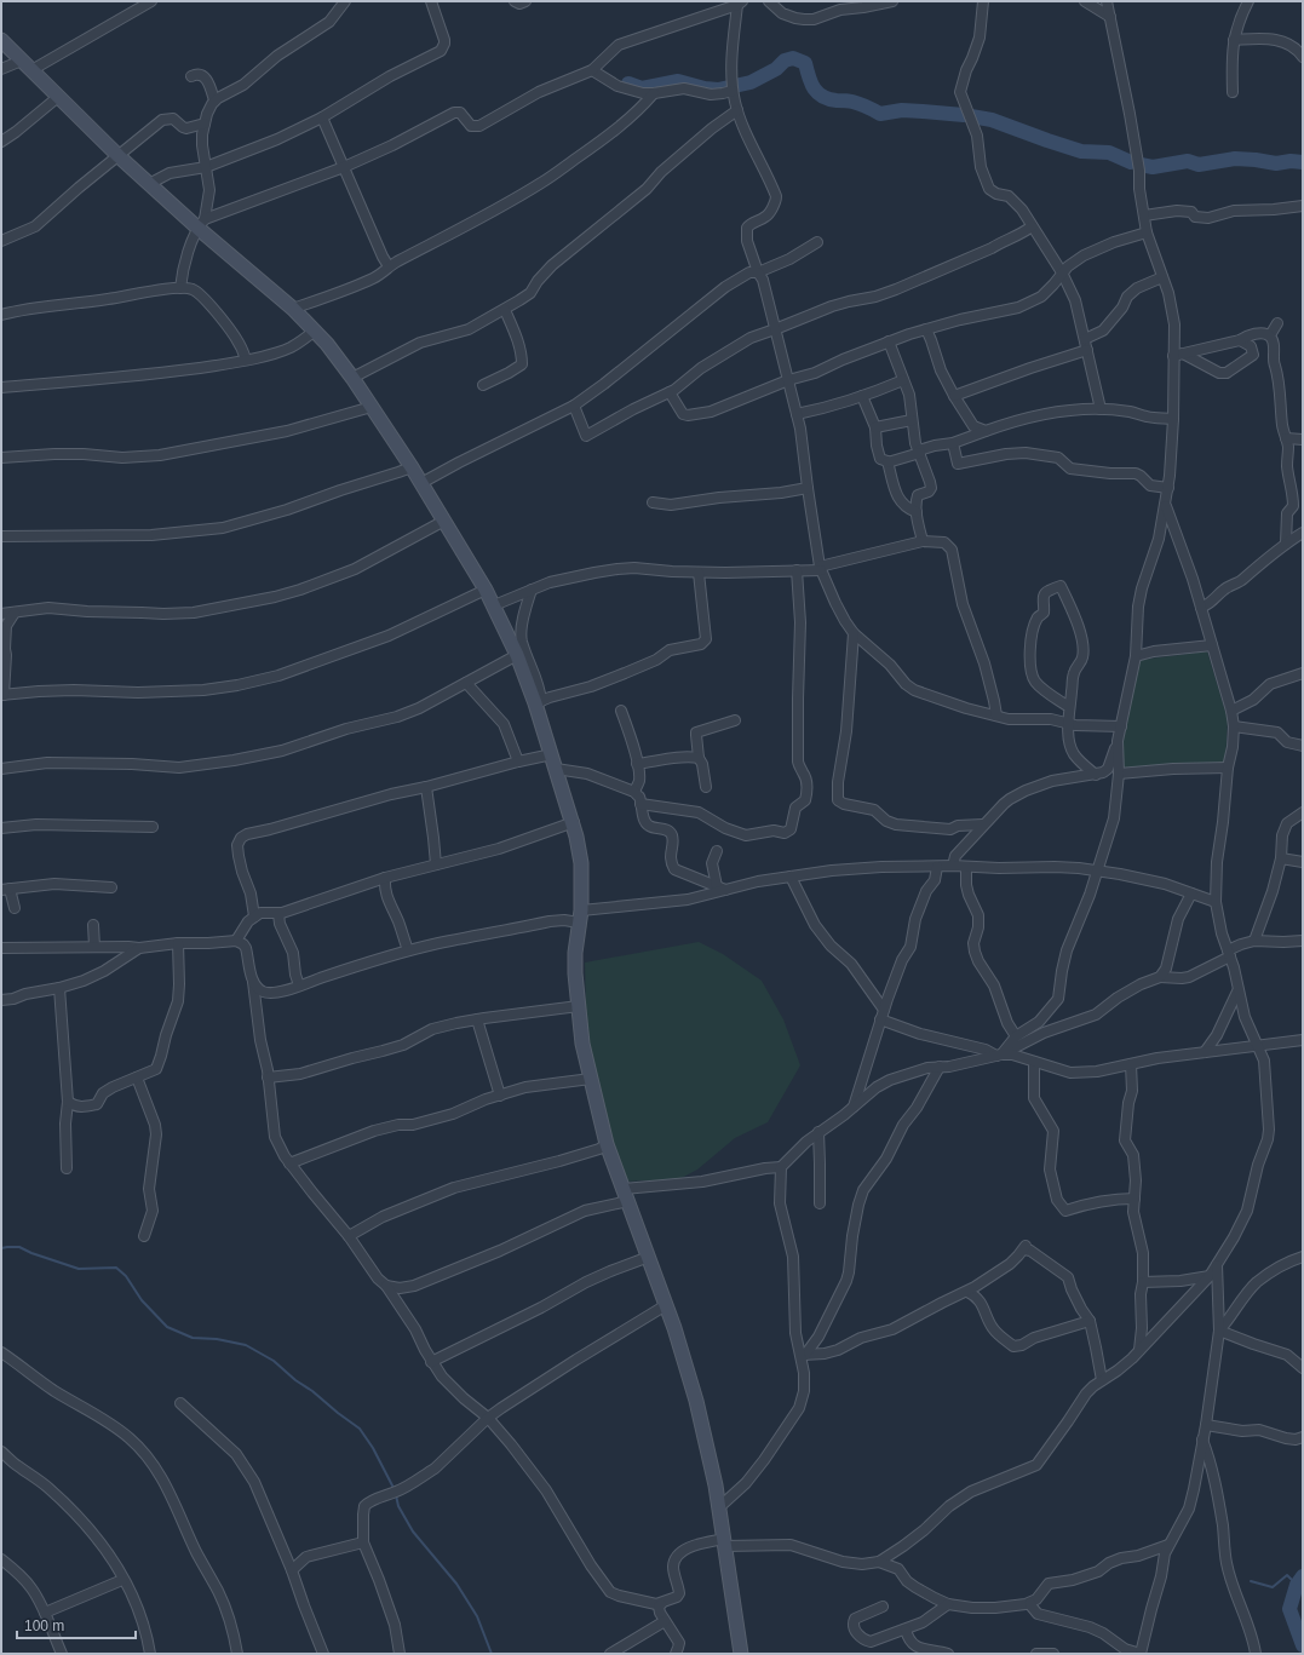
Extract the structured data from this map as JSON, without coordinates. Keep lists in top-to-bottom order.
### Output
{
  "scale_bar": "100 m"
}
